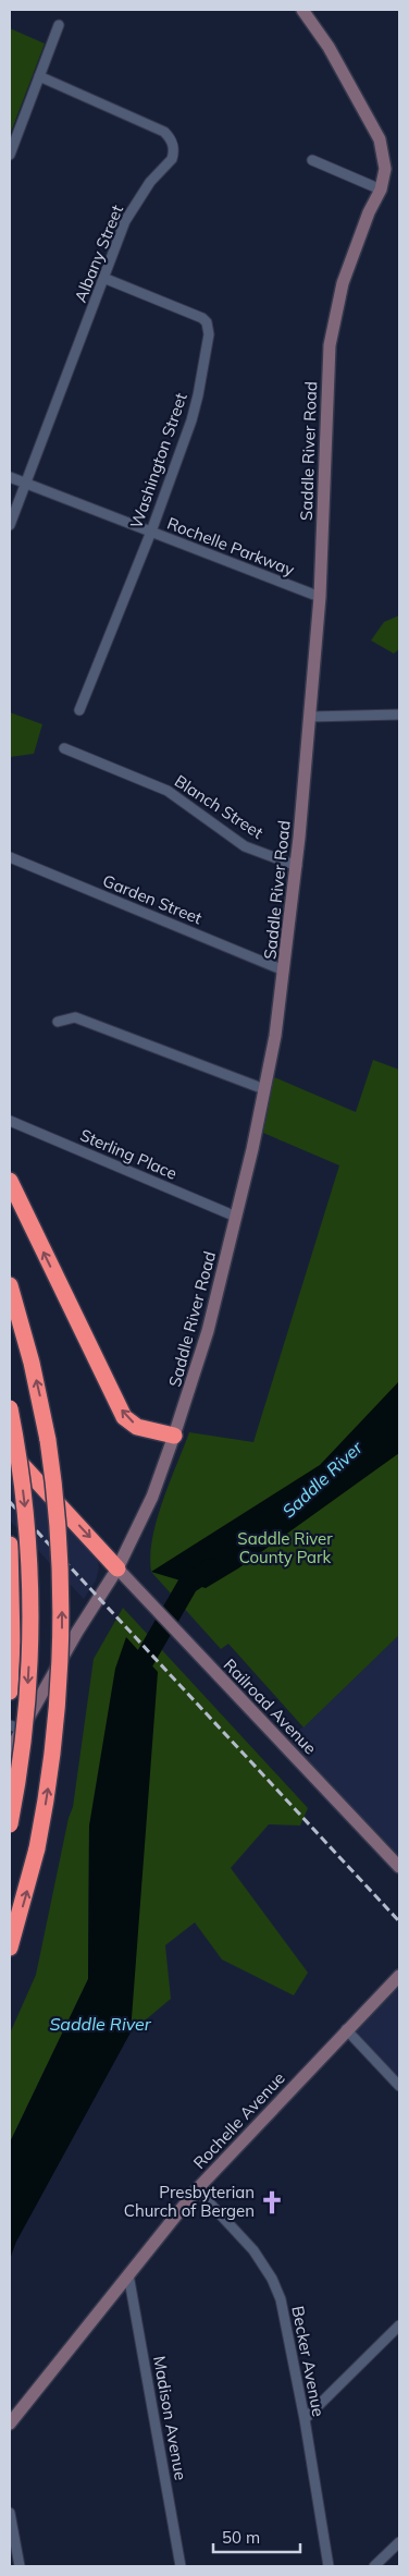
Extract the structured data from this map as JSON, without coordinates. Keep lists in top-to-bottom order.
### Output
{
  "streets": {
    "street": [
      "Albany Street",
      "Saddle River Road",
      "Washington Street",
      "Rochelle Parkway",
      "Blanch Street",
      "Garden Street",
      "Sterling Place",
      "Railroad Avenue",
      "Rochelle Avenue",
      "Becker Avenue",
      "Madison Avenue"
    ]
  },
  "crossings": [
    ["Albany Street", "Washington Street"],
    ["Albany Street", "Rochelle Parkway"],
    ["Saddle River Road", "Rochelle Parkway"],
    ["Saddle River Road", "Blanch Street"],
    ["Saddle River Road", "Garden Street"],
    ["Saddle River Road", "Sterling Place"],
    ["Saddle River Road", "Railroad Avenue"],
    ["Washington Street", "Rochelle Parkway"],
    ["Rochelle Avenue", "Becker Avenue"],
    ["Rochelle Avenue", "Madison Avenue"]
  ],
  "water": ["Saddle River"],
  "parks": ["Saddle River County Park"],
  "places": {
    "church": ["Presbyterian Church of Bergen"]
  },
  "scale_bar": "50 m"
}
